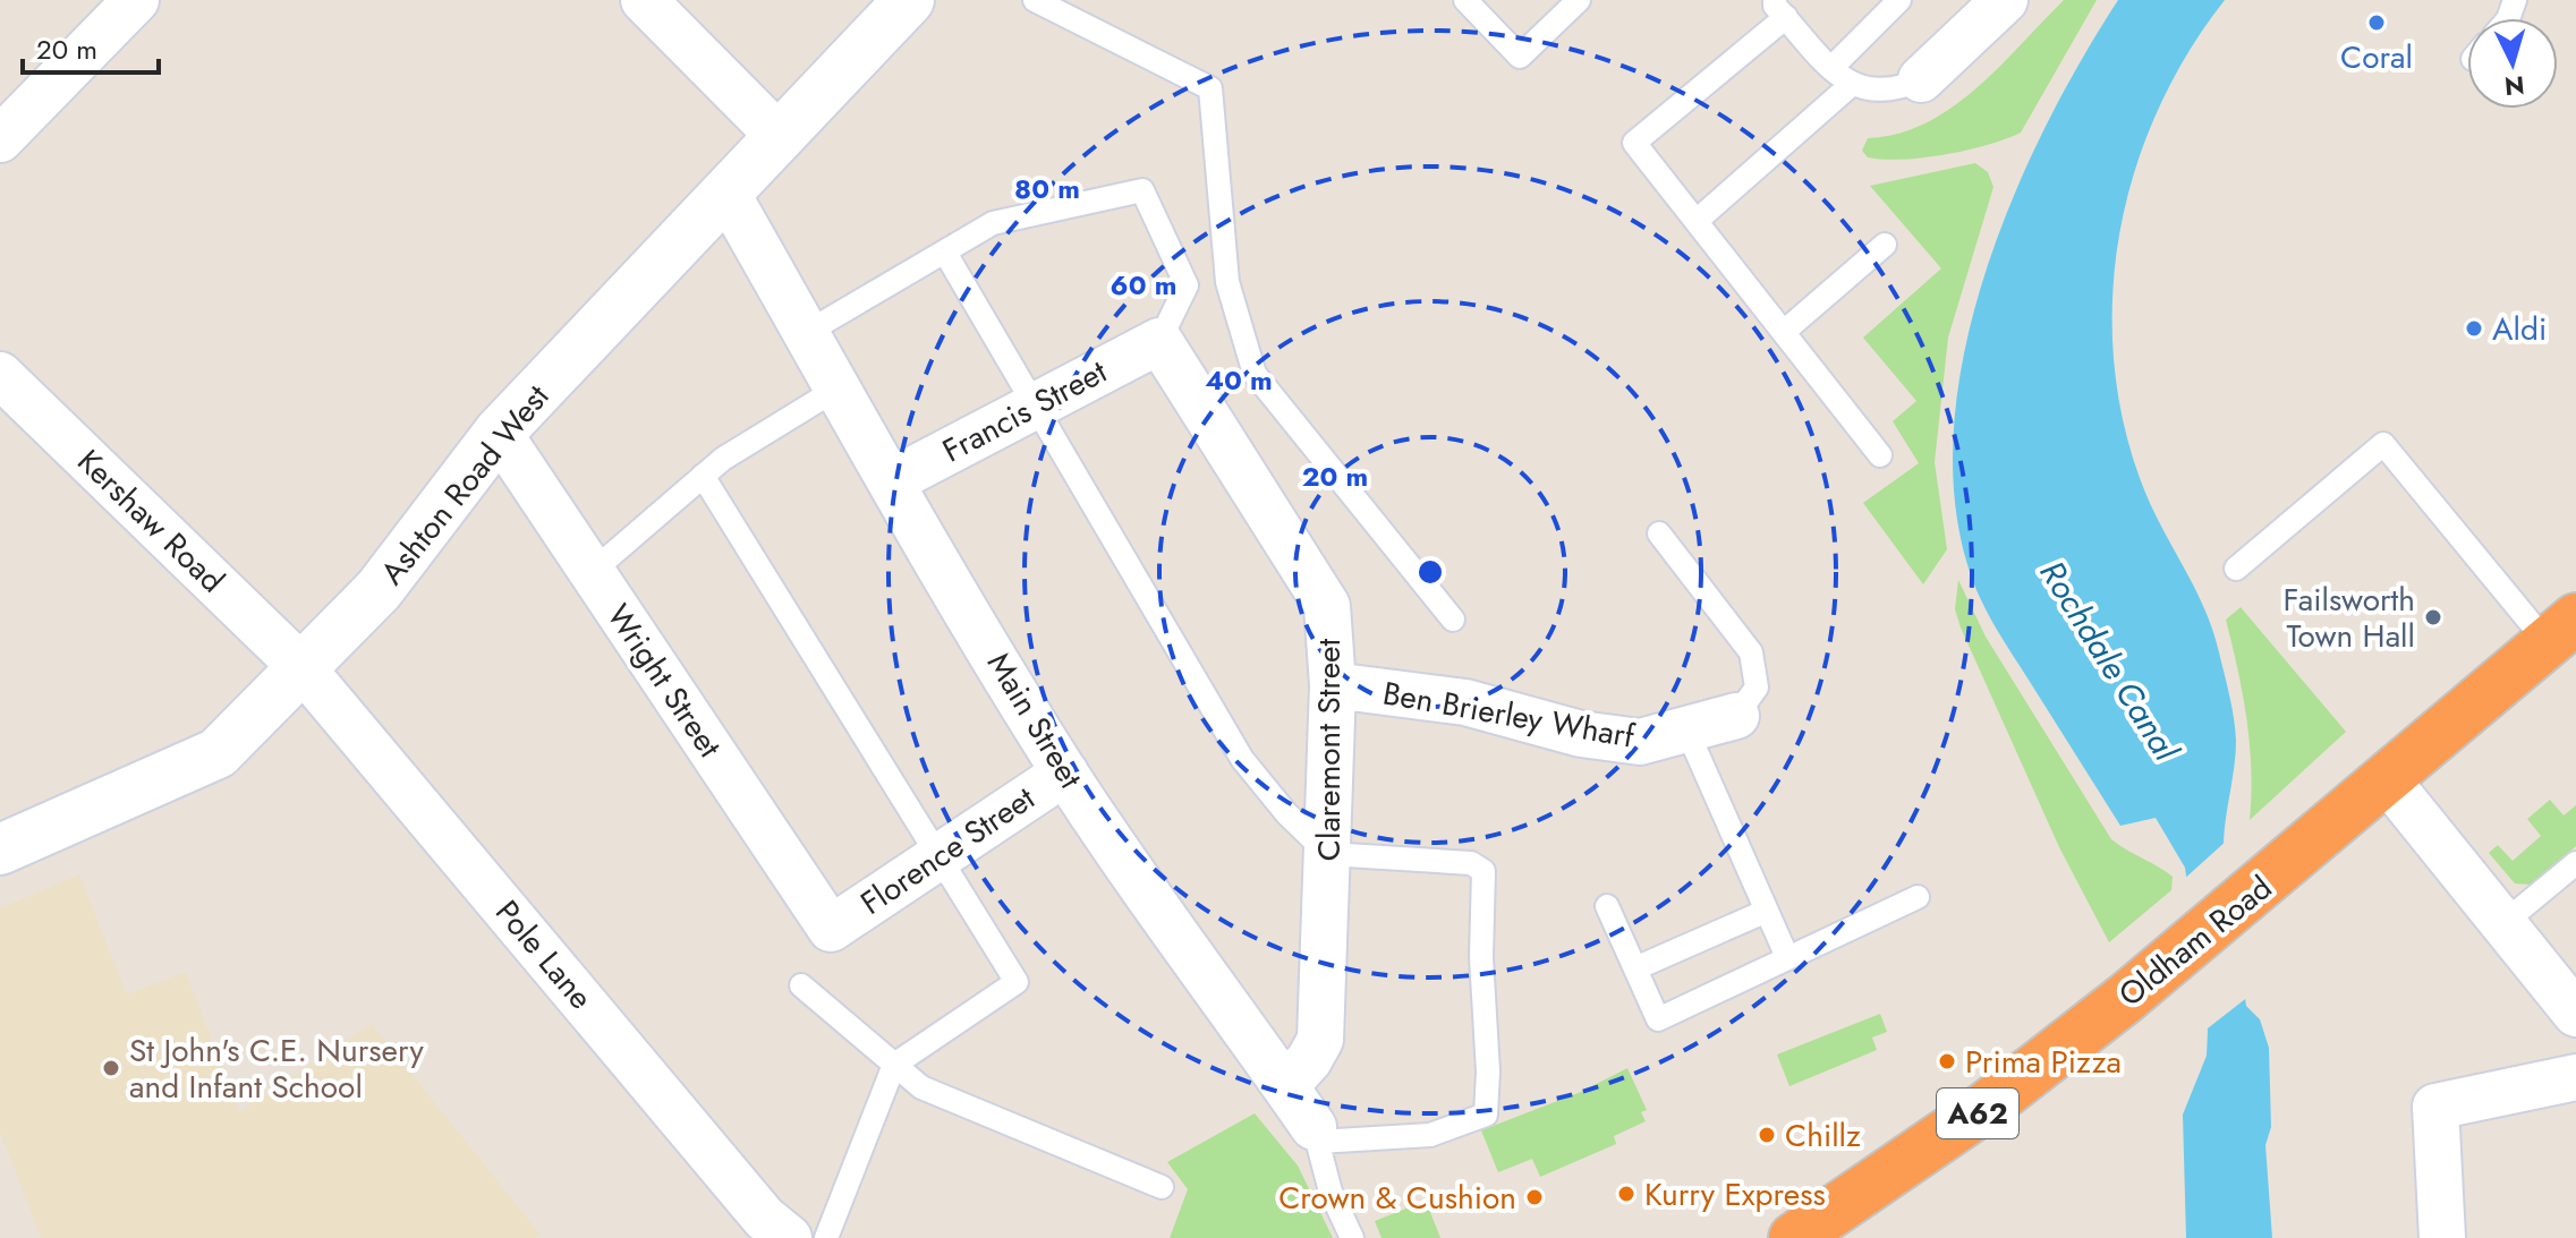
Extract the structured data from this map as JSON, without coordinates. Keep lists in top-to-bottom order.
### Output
{
  "streets": {
    "highway": ["Oldham Road", "A62"],
    "street": [
      "Francis Street",
      "Ashton Road West",
      "Kershaw Road",
      "Wright Street",
      "Ben Brierley Wharf",
      "Main Street",
      "Claremont Street",
      "Florence Street",
      "Pole Lane"
    ]
  },
  "crossings": [
    ["Francis Street", "Main Street"],
    ["Francis Street", "Claremont Street"],
    ["Ashton Road West", "Kershaw Road"],
    ["Ashton Road West", "Wright Street"],
    ["Ashton Road West", "Main Street"],
    ["Ashton Road West", "Pole Lane"],
    ["Kershaw Road", "Pole Lane"],
    ["Wright Street", "Florence Street"],
    ["Ben Brierley Wharf", "Claremont Street"],
    ["Main Street", "Claremont Street"],
    ["Main Street", "Florence Street"]
  ],
  "water": ["Rochdale Canal"],
  "places": [
    "Coral",
    "Aldi",
    "Failsworth Town Hall",
    "Prima Pizza",
    "St John's C.E. Nursery and Infant School",
    "Chillz",
    "Kurry Express",
    "Crown & Cushion"
  ],
  "scale_bar": "20 m",
  "north": "bottom",
  "rings": [
    "80 m",
    "60 m",
    "40 m",
    "20 m"
  ]
}
